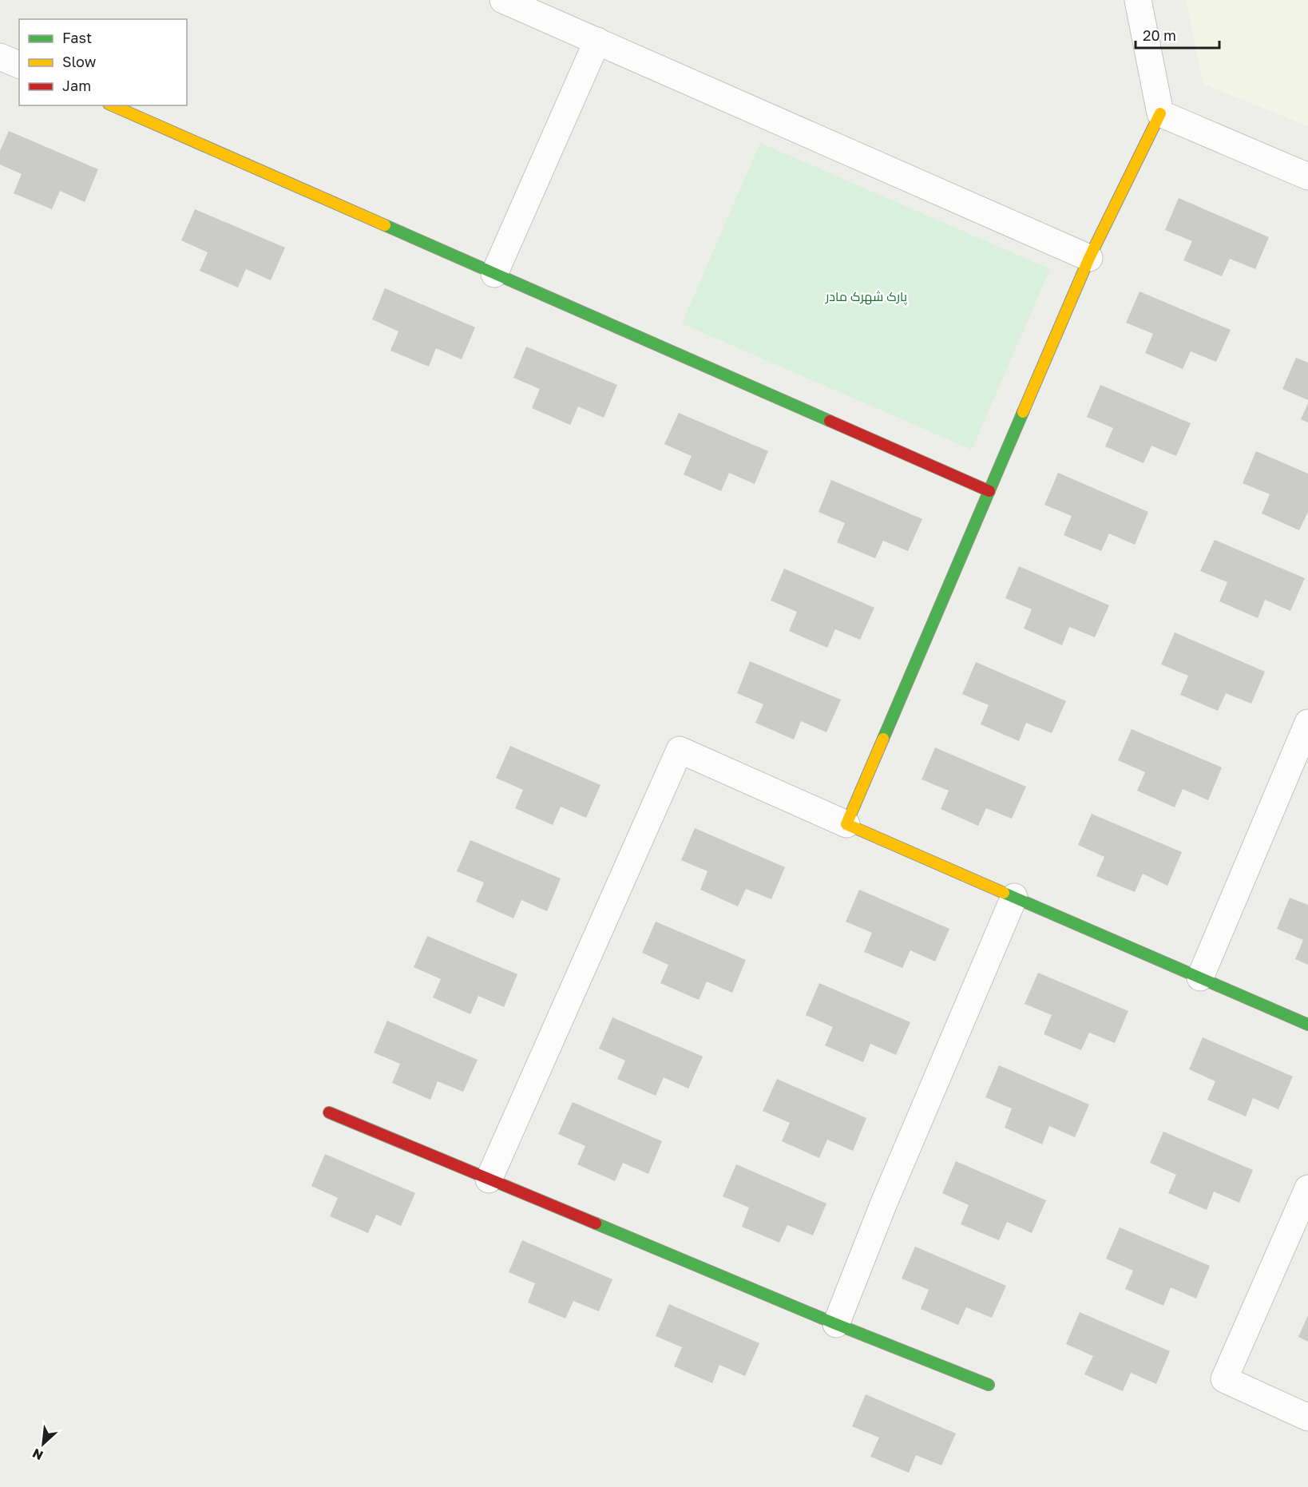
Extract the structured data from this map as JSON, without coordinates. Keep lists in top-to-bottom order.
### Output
{
  "parks": ["پارک شهرک مادر"],
  "legend": ["Fast", "Slow", "Jam"],
  "scale_bar": "20 m",
  "north": "bottom left"
}
